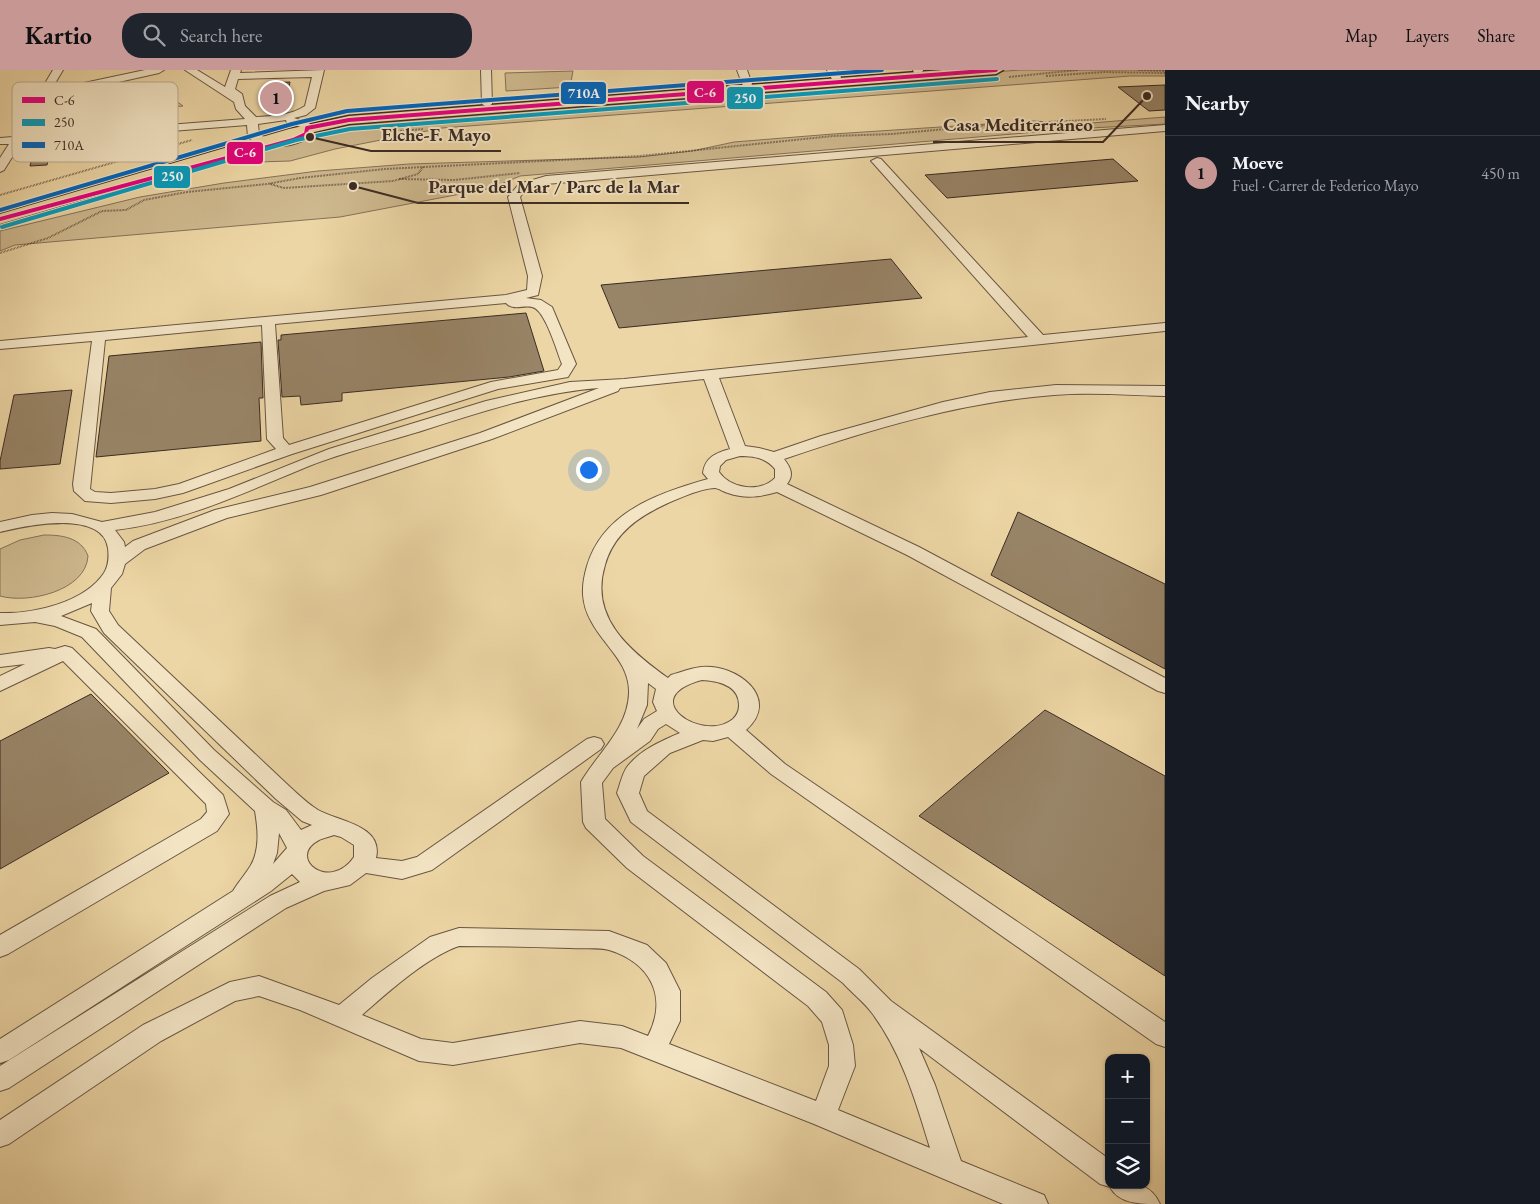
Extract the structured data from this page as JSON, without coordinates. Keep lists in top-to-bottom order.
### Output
{
  "places": ["Casa Mediterráneo", "Elche-F. Mayo", "Parque del Mar / Parc de la Mar"],
  "lines": ["transit line C-6", "transit line 710A", "transit line 250"],
  "legend": ["C-6", "250", "710A"],
  "page": {
    "header": "Kartio",
    "search": "Search here",
    "nav": ["Map", "Layers", "Share"],
    "heading": "Nearby",
    "pins": "1",
    "list": [
      {
        "mark": "1",
        "name": "Moeve",
        "note": "Fuel · Carrer de Federico Mayo",
        "value": "450 m"
      }
    ],
    "map_buttons": ["+", "−"]
  }
}
